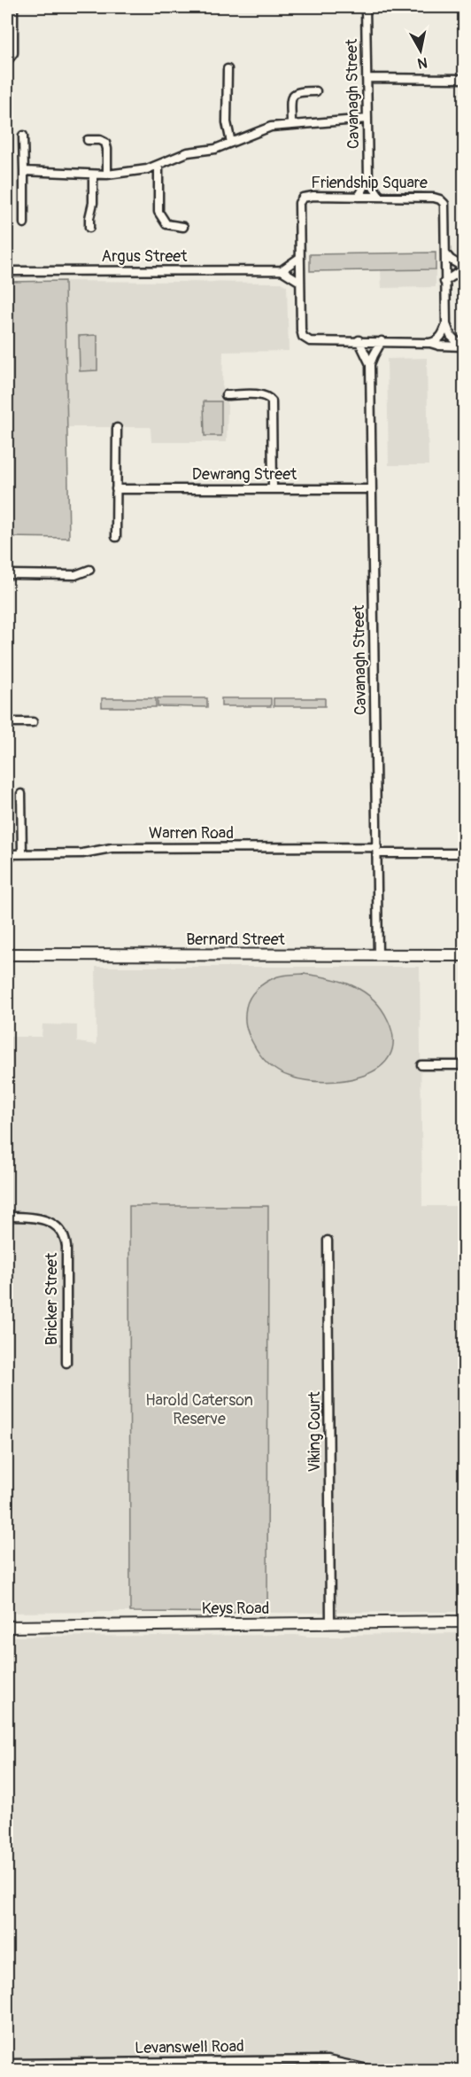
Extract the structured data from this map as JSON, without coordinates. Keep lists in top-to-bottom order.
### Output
{
  "streets": {
    "street": [
      "Cavanagh Street",
      "Friendship Square",
      "Argus Street",
      "Dewrang Street",
      "Warren Road",
      "Bernard Street",
      "Bricker Street",
      "Viking Court",
      "Keys Road",
      "Levanswell Road"
    ]
  },
  "crossings": [
    ["Cavanagh Street", "Friendship Square"],
    ["Cavanagh Street", "Dewrang Street"],
    ["Cavanagh Street", "Warren Road"],
    ["Cavanagh Street", "Bernard Street"],
    ["Viking Court", "Keys Road"]
  ],
  "parks": ["Harold Caterson Reserve"],
  "north": "bottom"
}
